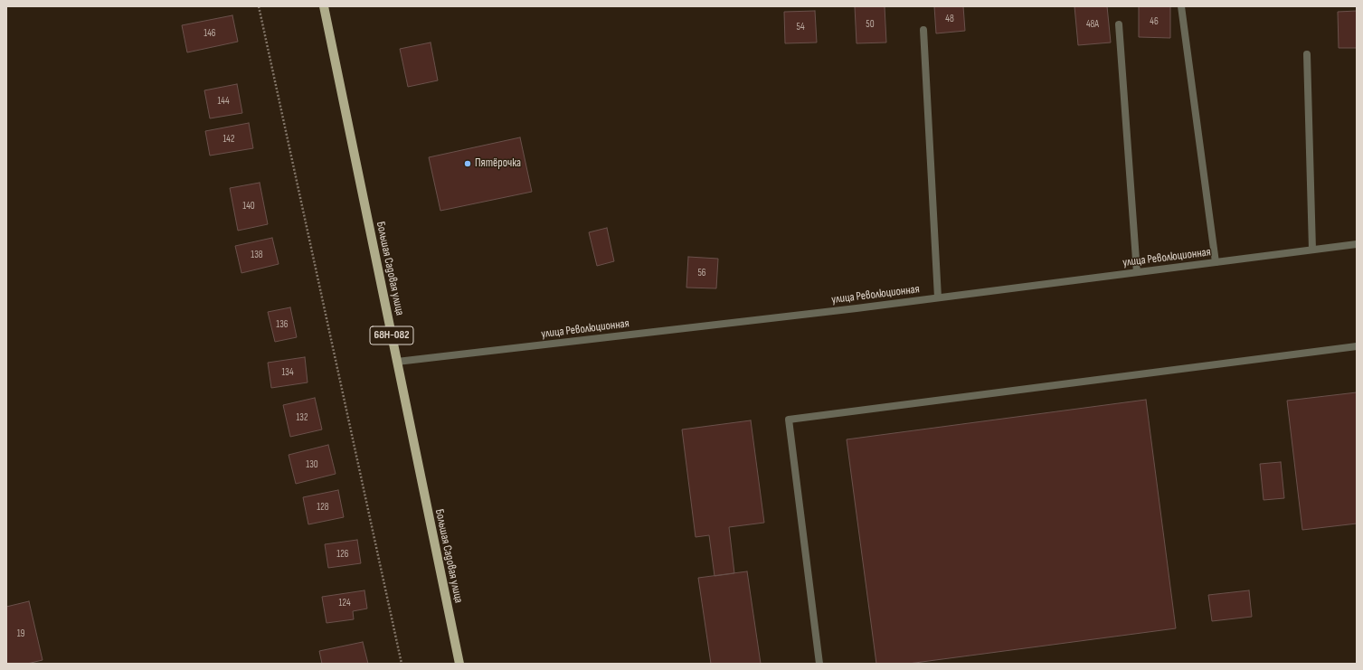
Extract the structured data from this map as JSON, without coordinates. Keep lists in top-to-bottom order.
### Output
{
  "streets": {
    "main road": ["Большая Садовая улица", "68Н-082"],
    "street": ["улица Революционная"]
  },
  "crossings": [
    ["улица Революционная", "Большая Садовая улица"]
  ],
  "places": ["Пятёрочка"],
  "house_numbers": [
    "48",
    "46",
    "50",
    "48А",
    "54",
    "146",
    "144",
    "142",
    "140",
    "138",
    "56",
    "136",
    "134",
    "132",
    "130",
    "128",
    "126",
    "124",
    "19"
  ]
}
